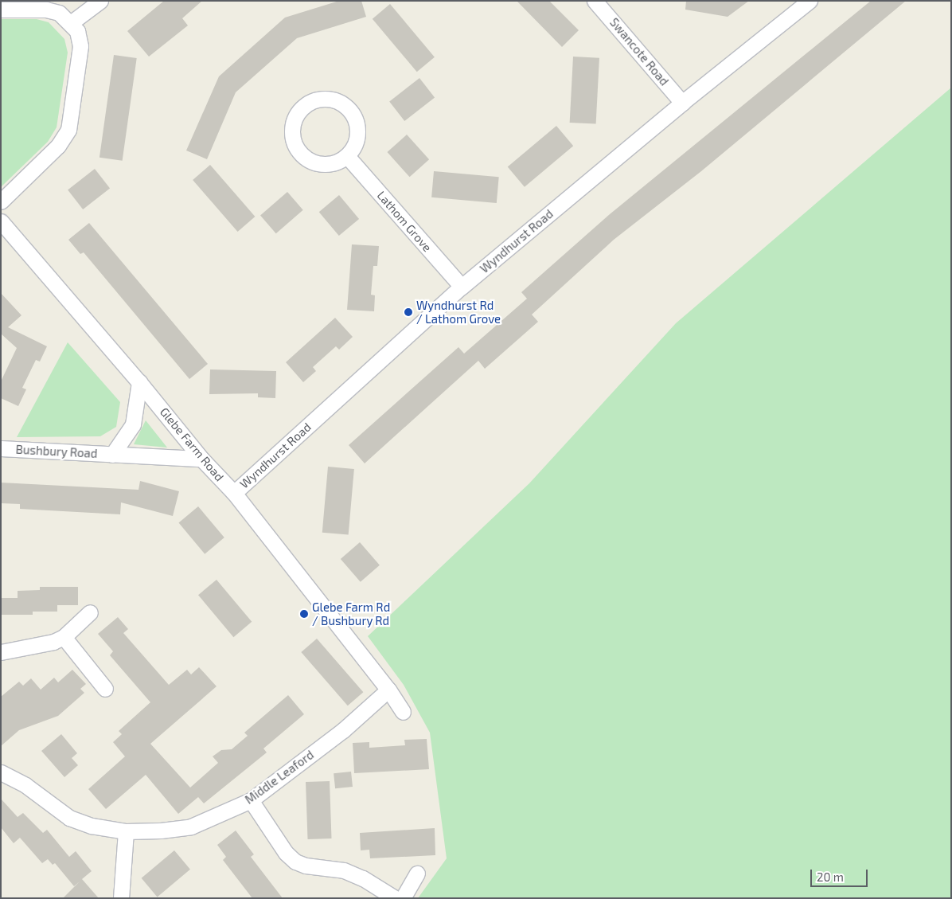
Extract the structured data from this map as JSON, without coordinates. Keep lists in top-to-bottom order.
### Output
{
  "streets": {
    "street": [
      "Swancote Road",
      "Lathom Grove",
      "Wyndhurst Road",
      "Glebe Farm Road",
      "Bushbury Road",
      "Middle Leaford"
    ]
  },
  "crossings": [
    ["Swancote Road", "Wyndhurst Road"],
    ["Lathom Grove", "Wyndhurst Road"],
    ["Wyndhurst Road", "Glebe Farm Road"],
    ["Glebe Farm Road", "Bushbury Road"],
    ["Glebe Farm Road", "Middle Leaford"]
  ],
  "places": ["Wyndhurst Rd / Lathom Grove", "Glebe Farm Rd / Bushbury Rd"],
  "scale_bar": "20 m"
}
